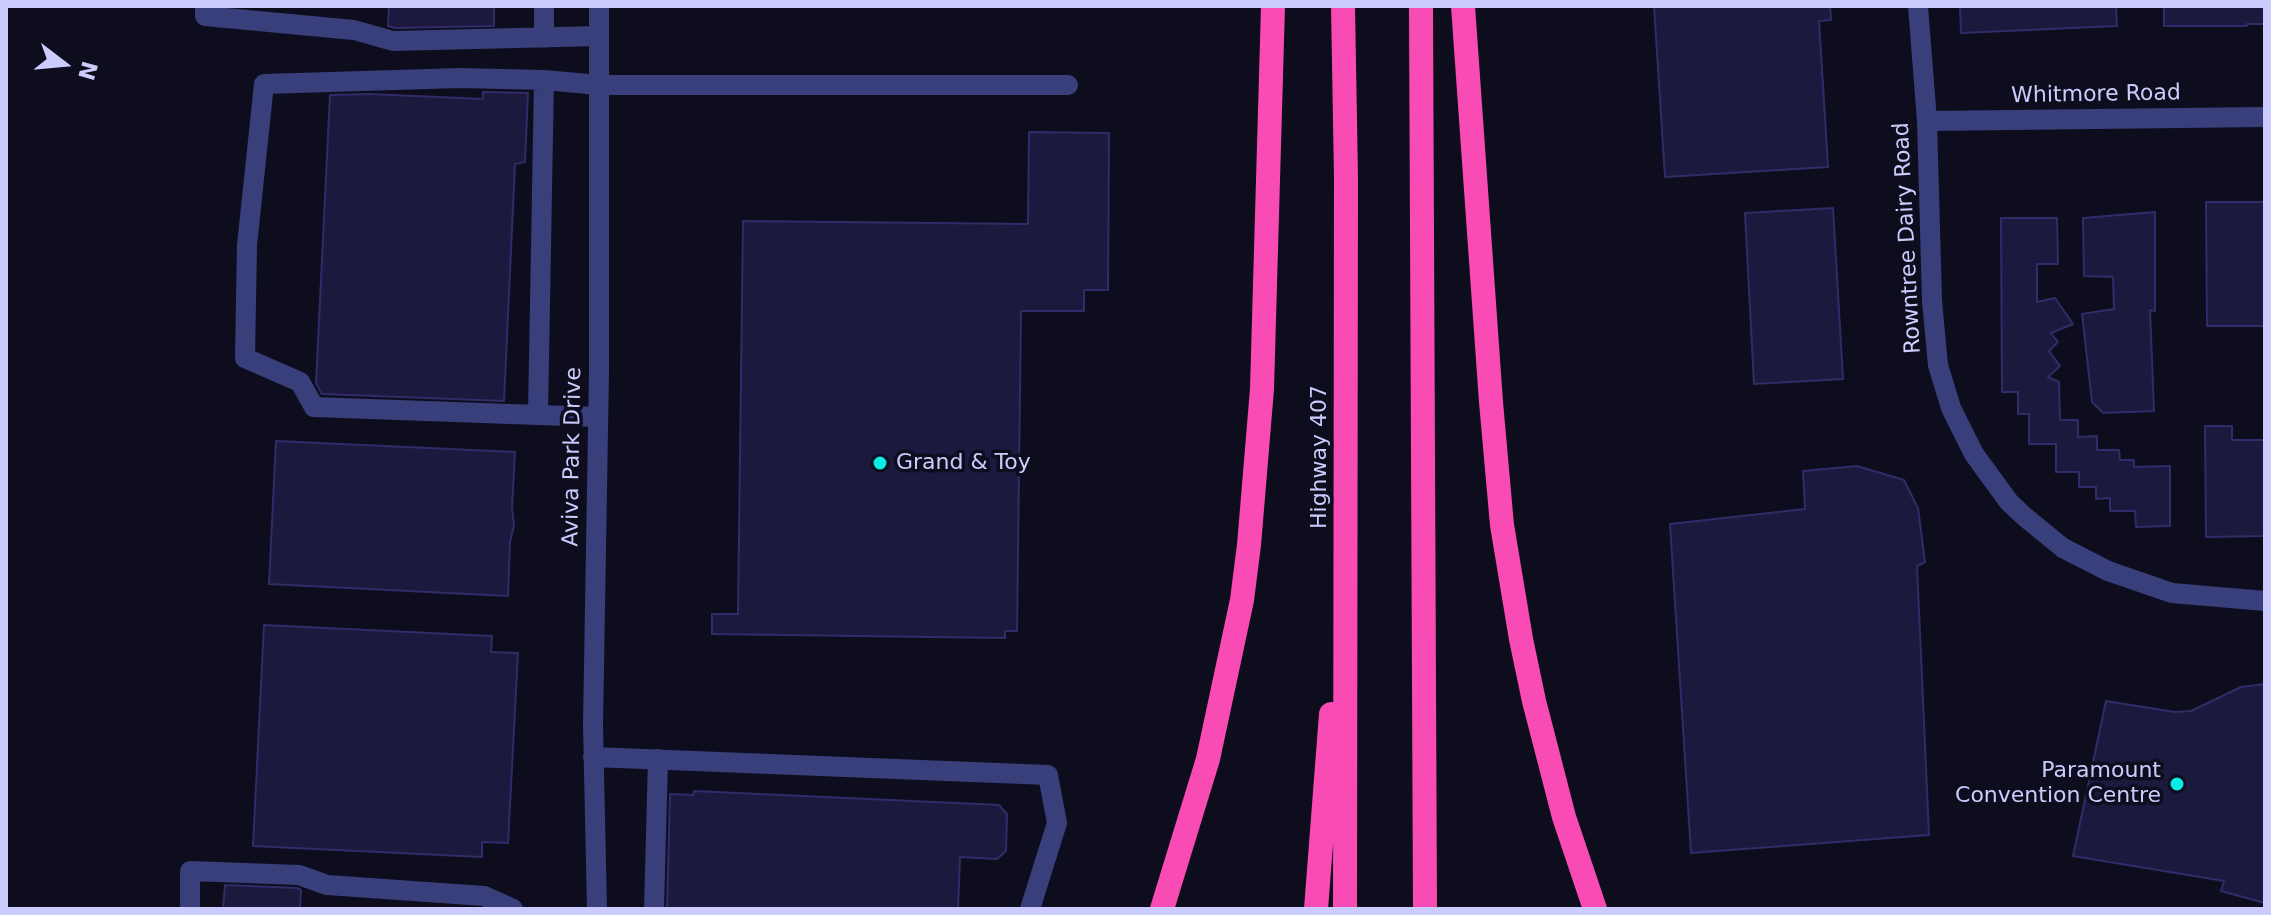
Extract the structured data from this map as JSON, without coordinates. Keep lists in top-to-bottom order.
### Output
{
  "streets": {
    "highway": ["Highway 407"],
    "street": ["Whitmore Road", "Rowntree Dairy Road", "Aviva Park Drive"]
  },
  "crossings": [
    ["Whitmore Road", "Rowntree Dairy Road"]
  ],
  "places": ["Grand & Toy", "Paramount Convention Centre"],
  "north": "right"
}
